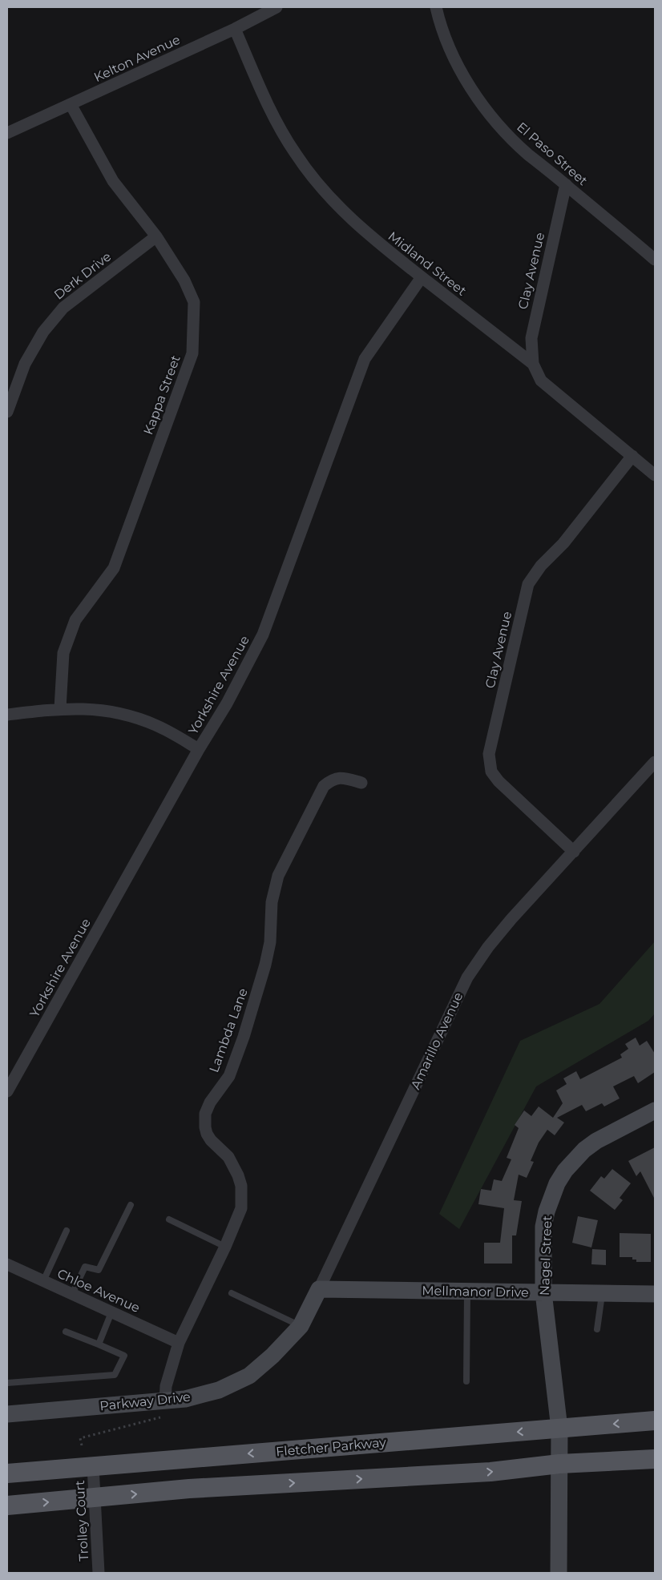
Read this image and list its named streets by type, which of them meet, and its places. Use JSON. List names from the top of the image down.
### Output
{
  "streets": {
    "main road": ["Fletcher Parkway"],
    "street": [
      "Kelton Avenue",
      "El Paso Street",
      "Midland Street",
      "Clay Avenue",
      "Derk Drive",
      "Kappa Street",
      "Yorkshire Avenue",
      "Lambda Lane",
      "Amarillo Avenue",
      "Nagel Street",
      "Chloe Avenue",
      "Mellmanor Drive",
      "Parkway Drive",
      "Trolley Court"
    ]
  },
  "crossings": [
    ["Kelton Avenue", "Midland Street"],
    ["Kelton Avenue", "Kappa Street"],
    ["El Paso Street", "Clay Avenue"],
    ["Midland Street", "Clay Avenue"],
    ["Midland Street", "Yorkshire Avenue"],
    ["Clay Avenue", "Amarillo Avenue"],
    ["Derk Drive", "Kappa Street"],
    ["Lambda Lane", "Chloe Avenue"],
    ["Lambda Lane", "Parkway Drive"],
    ["Amarillo Avenue", "Mellmanor Drive"],
    ["Amarillo Avenue", "Parkway Drive"],
    ["Nagel Street", "Mellmanor Drive"],
    ["Nagel Street", "Fletcher Parkway"],
    ["Fletcher Parkway", "Trolley Court"]
  ]
}
